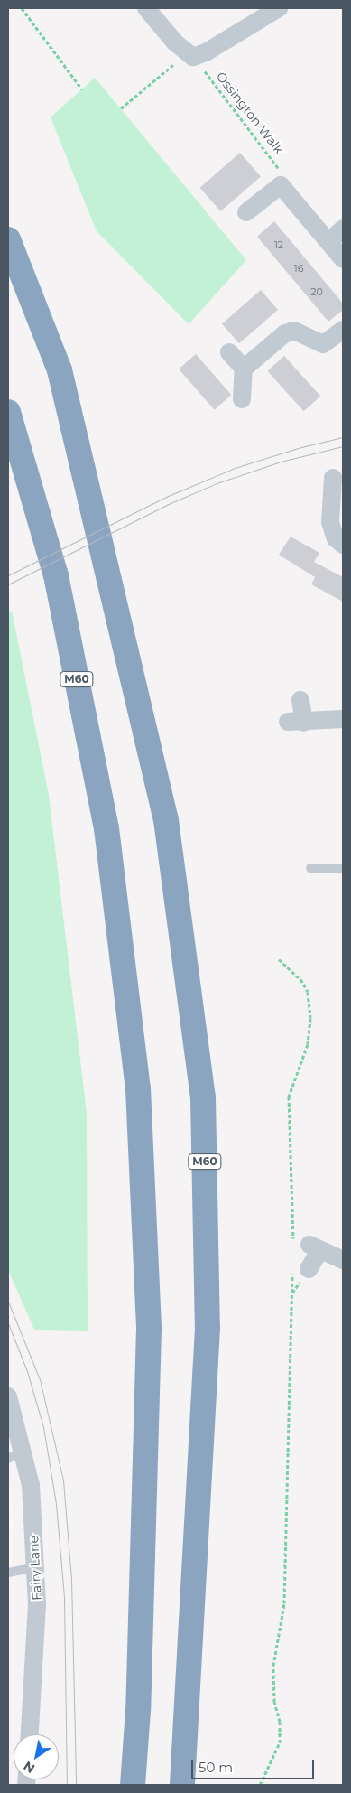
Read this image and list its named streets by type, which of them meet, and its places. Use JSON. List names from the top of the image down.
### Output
{
  "streets": {
    "highway": ["M60"],
    "street": ["Fairy Lane"],
    "path": ["Ossington Walk"]
  },
  "house_numbers": ["12", "16", "20"],
  "scale_bar": "50 m",
  "north": "bottom left"
}
